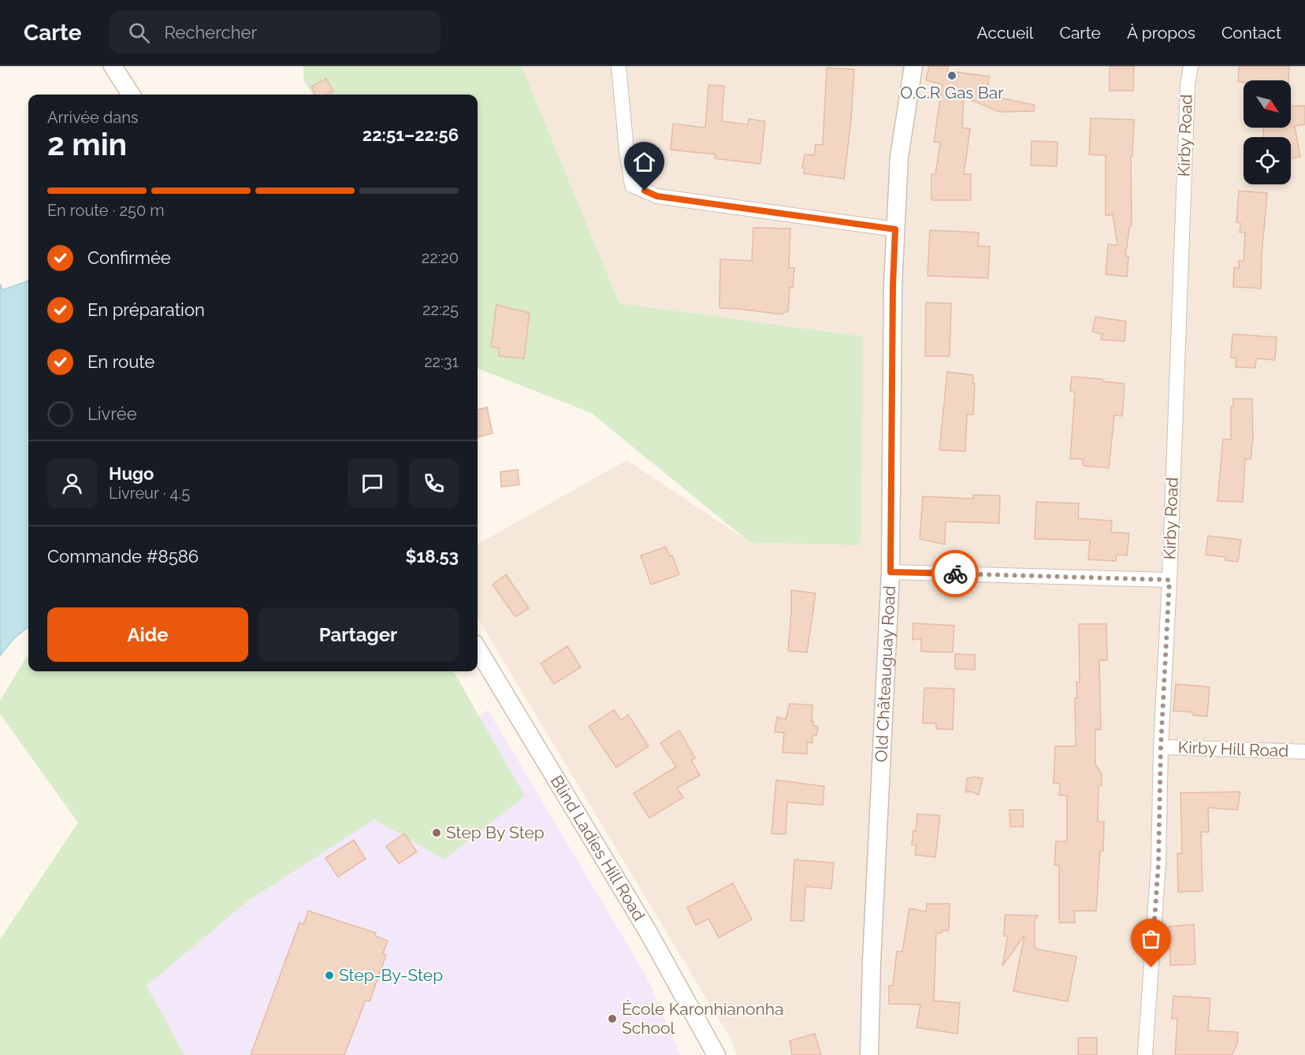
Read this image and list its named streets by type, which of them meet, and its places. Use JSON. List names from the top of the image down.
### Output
{
  "streets": {
    "street": [
      "Kirby Road",
      "Old Châteauguay Road",
      "Kirby Hill Road",
      "Blind Ladies Hill Road"
    ]
  },
  "crossings": [
    ["Kirby Road", "Kirby Hill Road"]
  ],
  "places": [
    "O.C.R Gas Bar",
    "Step By Step",
    "Step-By-Step",
    "École Karonhianonha School"
  ],
  "north": "bottom right",
  "page": {
    "header": "Carte",
    "search": "Rechercher",
    "nav": [
      "Accueil",
      "Carte",
      "À propos",
      "Contact"
    ],
    "heading": ["2 min", "Arrivée dans", "22:51–22:56"],
    "panel": [
      "Hugo",
      "Livreur · 4.5",
      "Commande #8586",
      "$18.53"
    ],
    "bar": "En route · 250 m",
    "list": [
      ["Confirmée", "22:20"],
      ["En préparation", "22:25"],
      ["En route", "22:31"],
      "Livrée"
    ],
    "buttons": ["Aide", "Partager"]
  }
}
